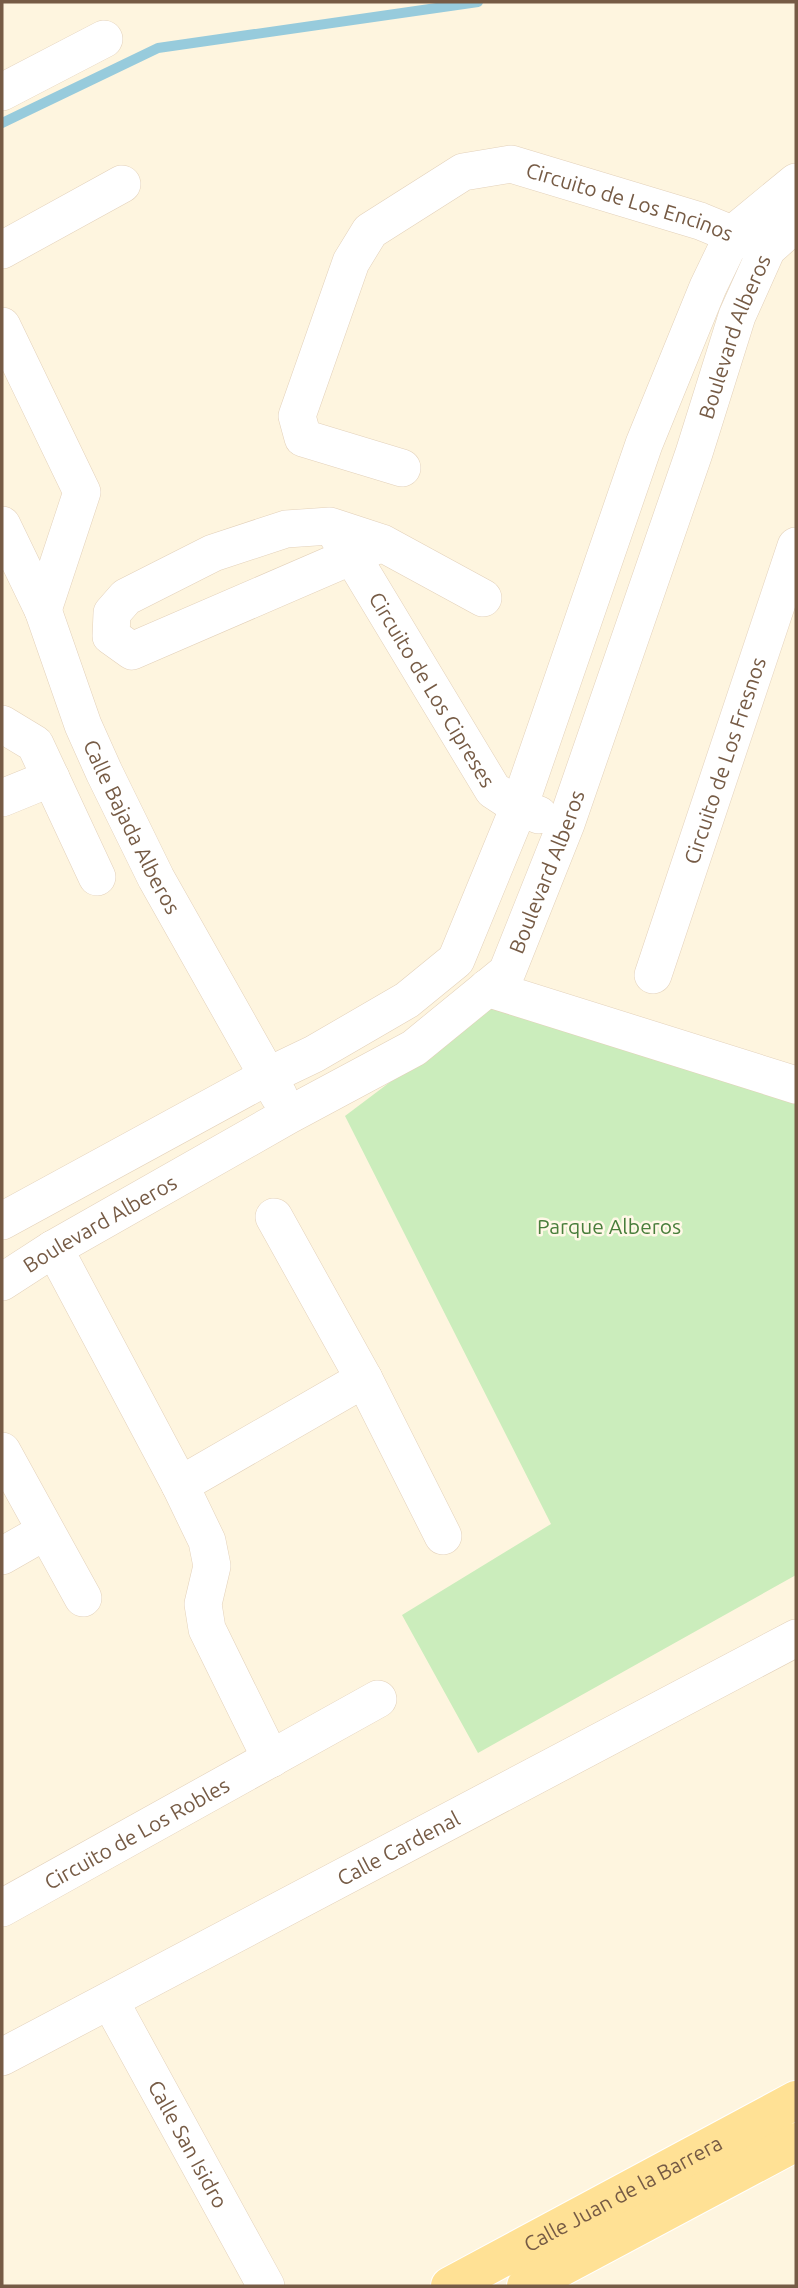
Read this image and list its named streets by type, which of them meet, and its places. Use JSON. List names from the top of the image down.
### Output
{
  "streets": {
    "main road": ["Calle Juan de la Barrera"],
    "street": [
      "Circuito de Los Encinos",
      "Boulevard Alberos",
      "Circuito de Los Cipreses",
      "Circuito de Los Fresnos",
      "Calle Bajada Alberos",
      "Circuito de Los Robles",
      "Calle Cardenal",
      "Calle San Isidro"
    ]
  },
  "crossings": [
    ["Circuito de Los Encinos", "Boulevard Alberos"],
    ["Boulevard Alberos", "Circuito de Los Cipreses"],
    ["Boulevard Alberos", "Calle Bajada Alberos"],
    ["Calle Cardenal", "Calle San Isidro"]
  ],
  "parks": ["Parque Alberos"]
}
